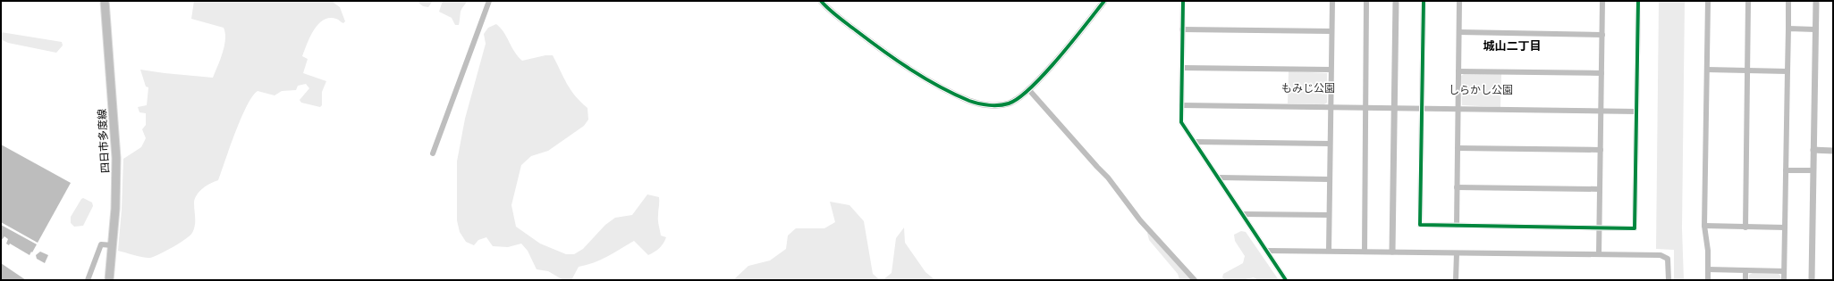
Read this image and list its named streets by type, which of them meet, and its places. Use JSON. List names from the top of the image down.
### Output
{
  "streets": {
    "main road": ["四日市多度線"]
  },
  "districts": ["城山二丁目"],
  "parks": ["もみじ公園", "しらかし公園"]
}
